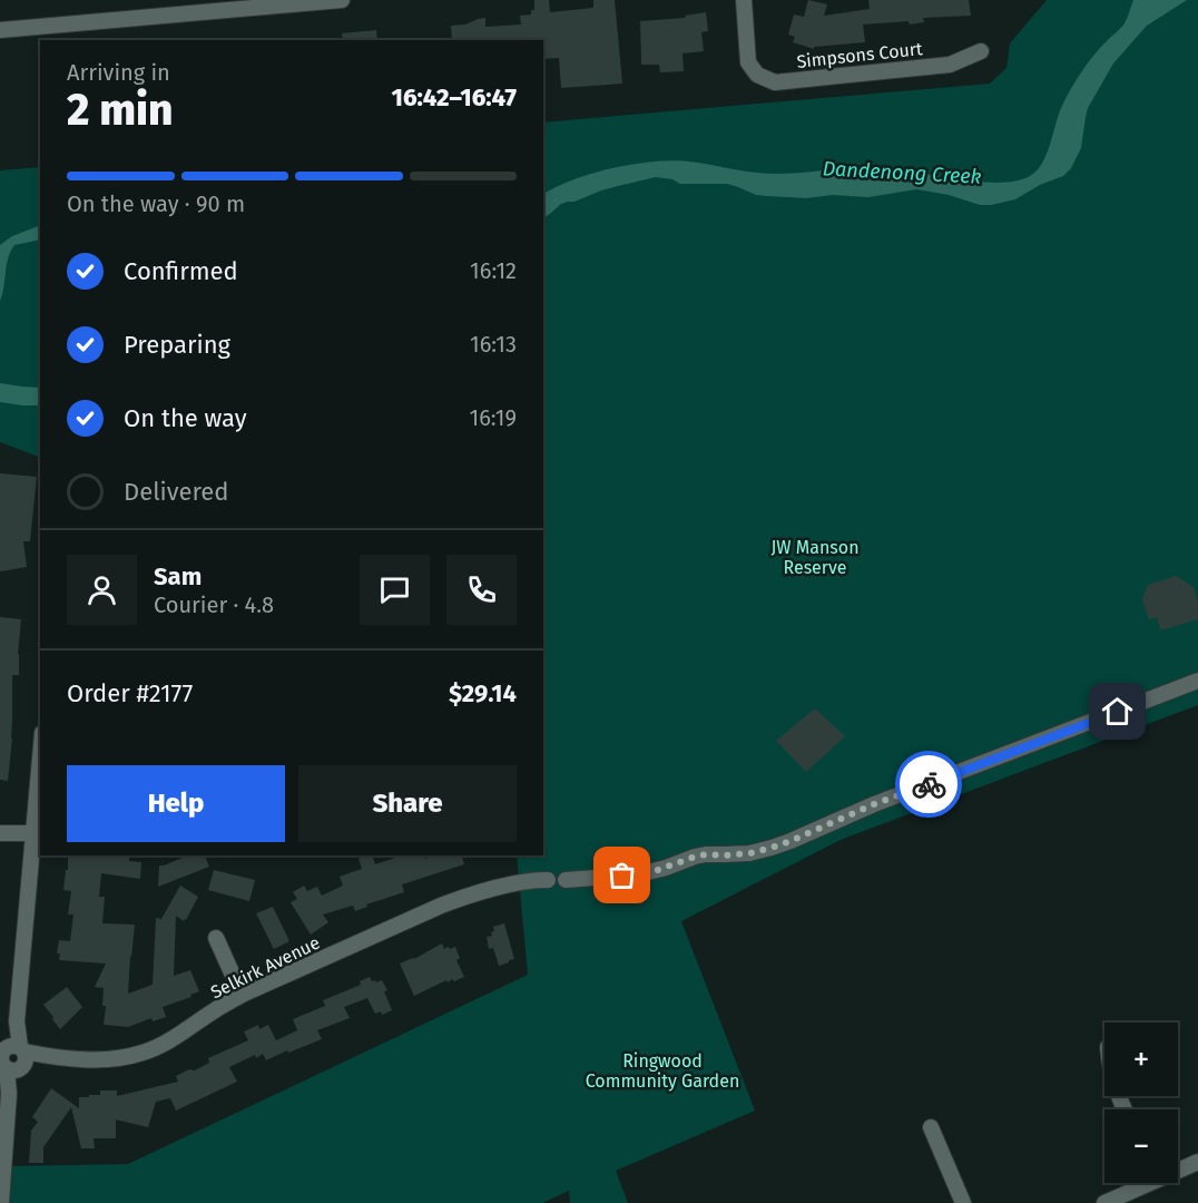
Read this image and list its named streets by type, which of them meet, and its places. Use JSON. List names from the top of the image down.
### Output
{
  "streets": {
    "street": ["Simpsons Court", "Selkirk Avenue"]
  },
  "water": ["Dandenong Creek"],
  "parks": ["JW Manson Reserve", "Ringwood Community Garden"],
  "page": {
    "heading": ["2 min", "Arriving in", "16:42–16:47"],
    "panel": [
      "Sam",
      "Courier · 4.8",
      "Order #2177",
      "$29.14"
    ],
    "bar": "On the way · 90 m",
    "list": [
      ["Confirmed", "16:12"],
      ["Preparing", "16:13"],
      ["On the way", "16:19"],
      "Delivered"
    ],
    "buttons": ["Help", "Share"],
    "map_buttons": ["+", "−"]
  }
}
